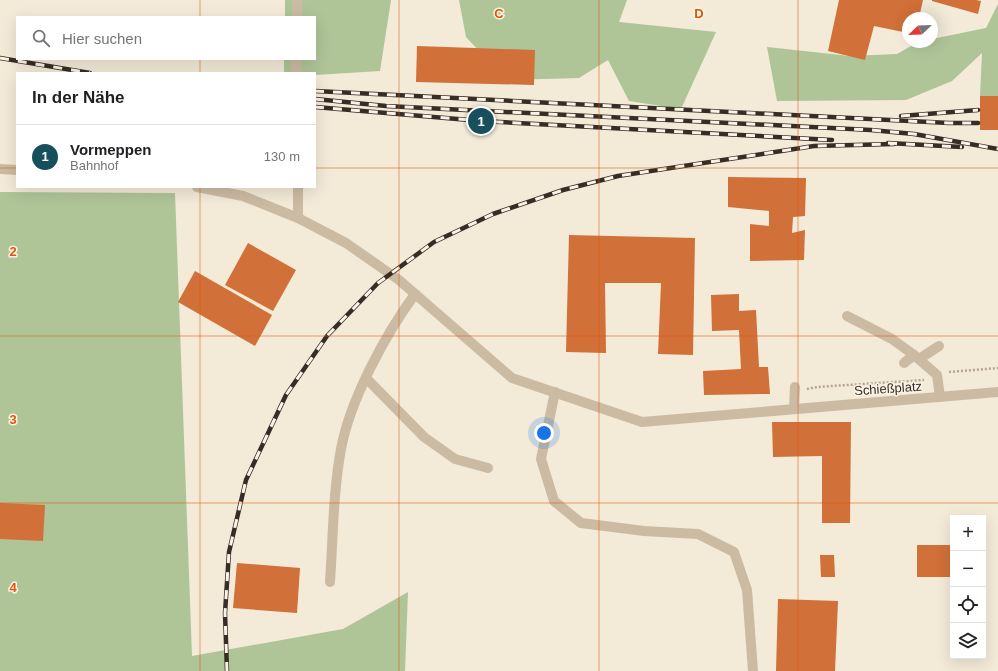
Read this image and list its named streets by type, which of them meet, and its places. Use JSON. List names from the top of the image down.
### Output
{
  "streets": {
    "street": ["Schießplatz"]
  },
  "north": "bottom left",
  "page": {
    "search": "Hier suchen",
    "heading": "In der Nähe",
    "pins": "1",
    "list": [
      {
        "mark": "1",
        "name": "Vormeppen",
        "note": "Bahnhof",
        "value": "130 m"
      }
    ],
    "map_buttons": ["+", "−"]
  },
  "grid": {
    "columns": ["C", "D"],
    "rows": ["2", "3", "4"]
  }
}
